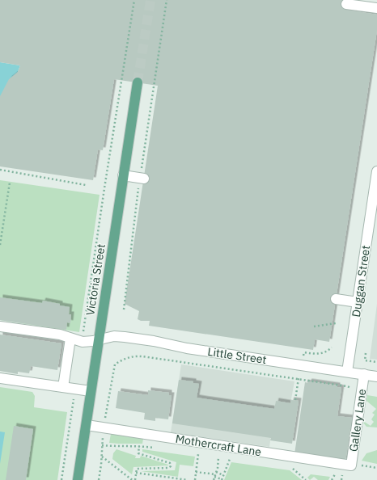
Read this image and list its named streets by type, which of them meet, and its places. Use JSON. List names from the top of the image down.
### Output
{
  "streets": {
    "main road": ["Victoria Street"],
    "street": [
      "Duggan Street",
      "Little Street",
      "Gallery Lane",
      "Mothercraft Lane"
    ]
  },
  "crossings": [
    ["Victoria Street", "Little Street"],
    ["Victoria Street", "Mothercraft Lane"],
    ["Duggan Street", "Little Street"],
    ["Little Street", "Gallery Lane"],
    ["Gallery Lane", "Mothercraft Lane"]
  ]
}
